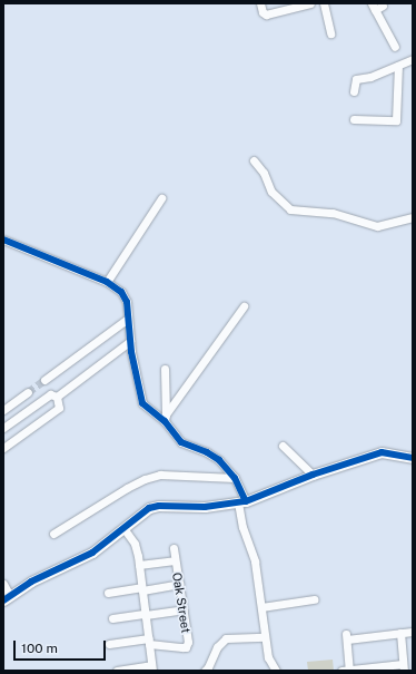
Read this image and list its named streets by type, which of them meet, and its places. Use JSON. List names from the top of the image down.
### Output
{
  "streets": {
    "street": ["Oak Street"]
  },
  "scale_bar": "100 m"
}
